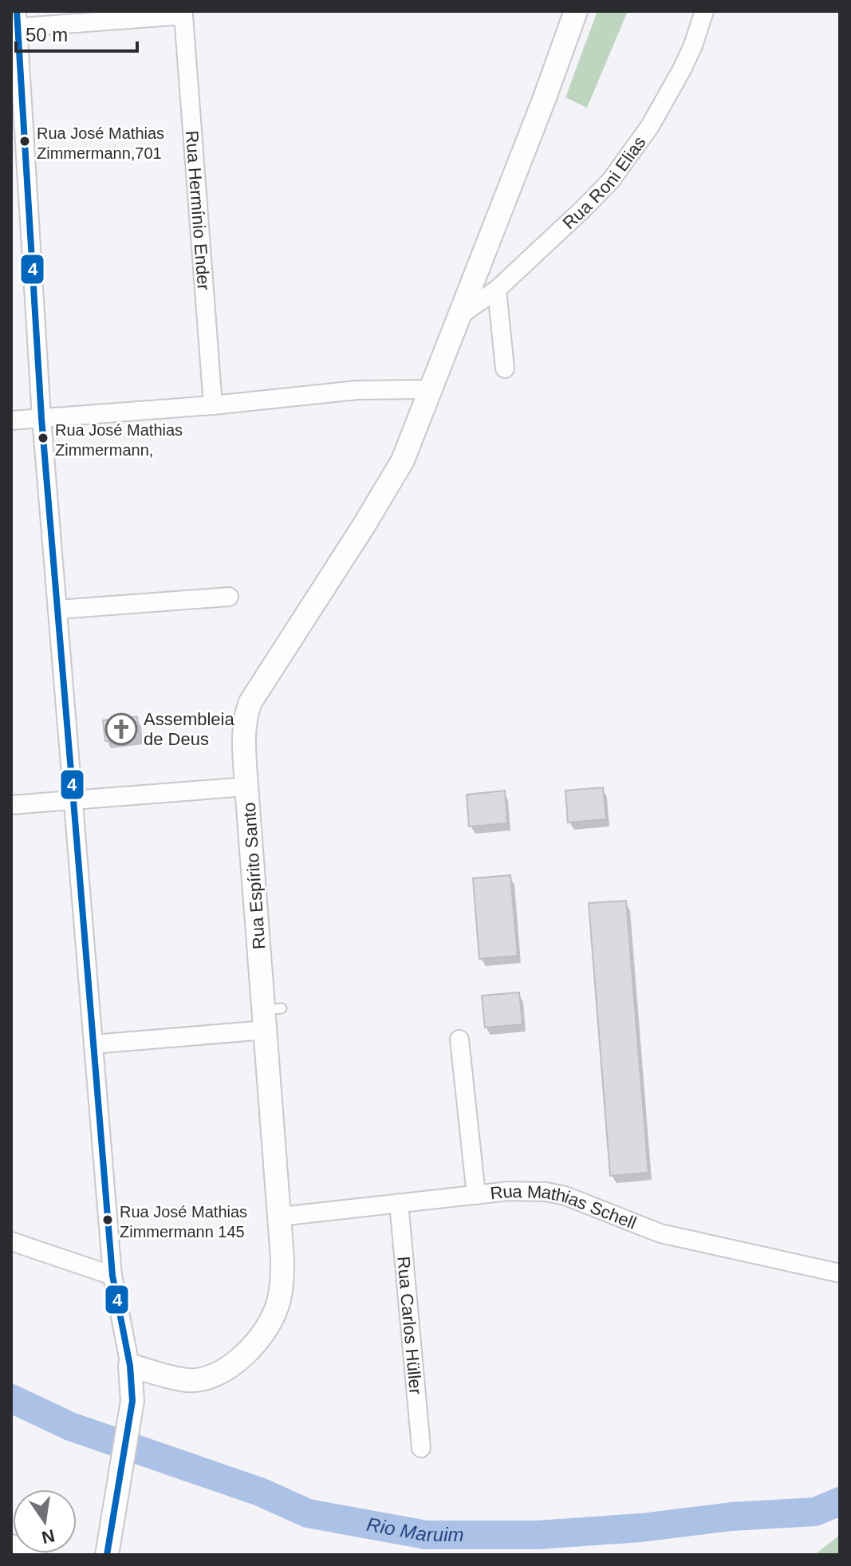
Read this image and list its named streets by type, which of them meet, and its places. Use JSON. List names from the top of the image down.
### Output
{
  "streets": {
    "street": [
      "Rua Roni Elias",
      "Rua Hermínio Ender",
      "Rua Espírito Santo",
      "Rua Mathias Schell",
      "Rua Carlos Hüller"
    ]
  },
  "crossings": [
    ["Rua Roni Elias", "Rua Espírito Santo"],
    ["Rua Espírito Santo", "Rua Mathias Schell"],
    ["Rua Mathias Schell", "Rua Carlos Hüller"]
  ],
  "water": ["Rio Maruim"],
  "places": {
    "other": ["Rua José Mathias Zimmermann,701", "Rua José Mathias Zimmermann,", "Rua José Mathias Zimmermann 145"],
    "church": ["Assembleia de Deus"]
  },
  "lines": ["transit line 4"],
  "scale_bar": "50 m",
  "north": "bottom"
}
